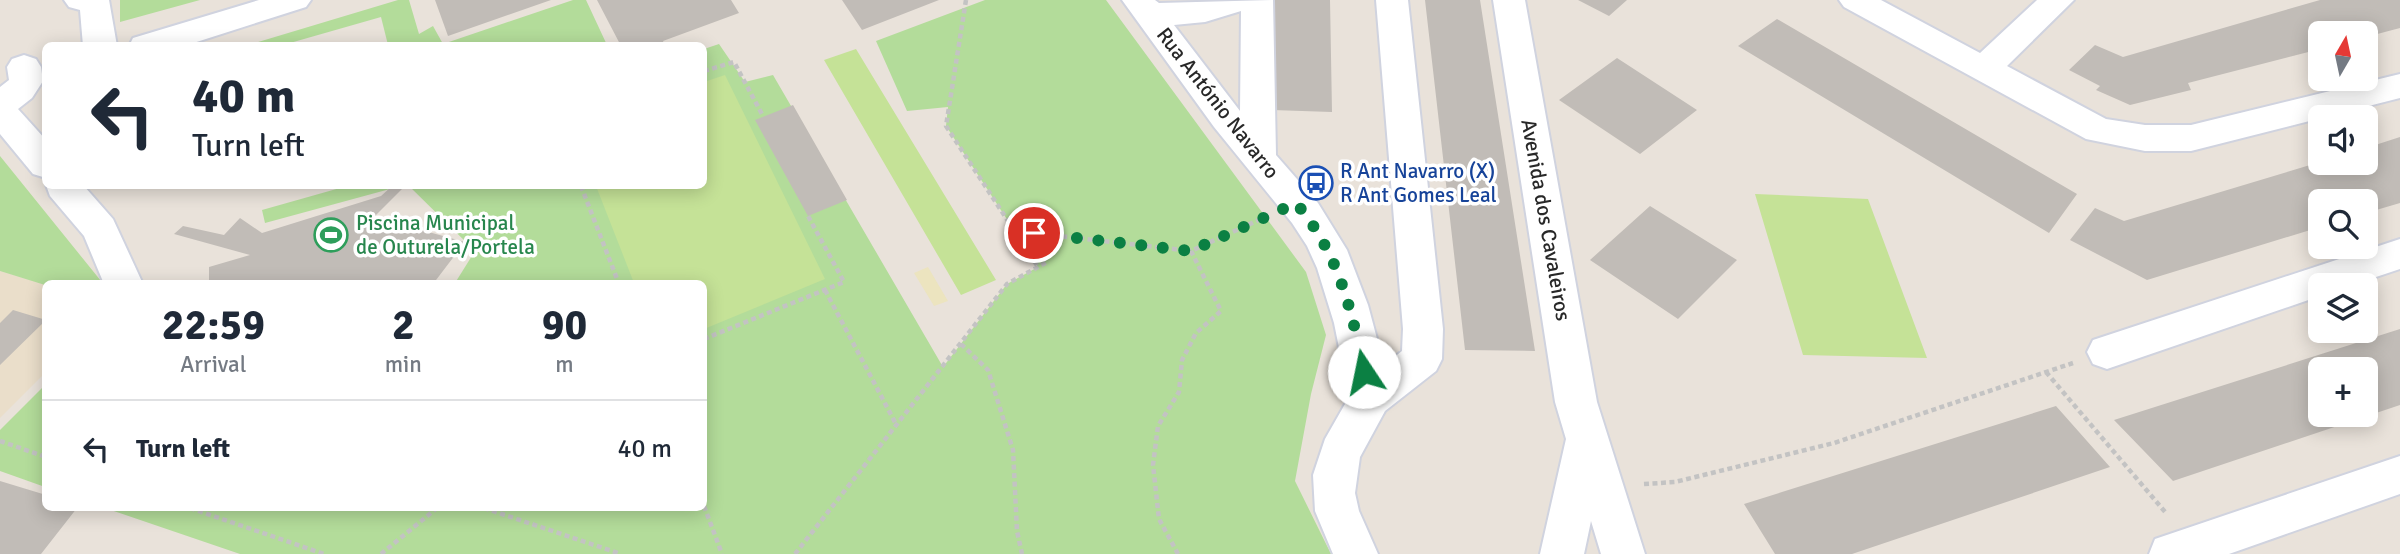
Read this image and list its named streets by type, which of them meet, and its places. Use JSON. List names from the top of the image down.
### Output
{
  "streets": {
    "street": ["Rua António Navarro", "Avenida dos Cavaleiros"]
  },
  "places": {
    "bus stop": ["R Ant Navarro (X) R Ant Gomes Leal"],
    "sports": ["Piscina Municipal de Outurela/Portela"]
  },
  "north": "top",
  "page": {
    "map_buttons": "+",
    "turn": ["40 m", "Turn left"],
    "eta": [
      "22:59",
      "Arrival",
      "2",
      "min",
      "90",
      "m"
    ],
    "list": [
      {
        "name": "Turn left",
        "value": "40 m"
      }
    ]
  }
}
